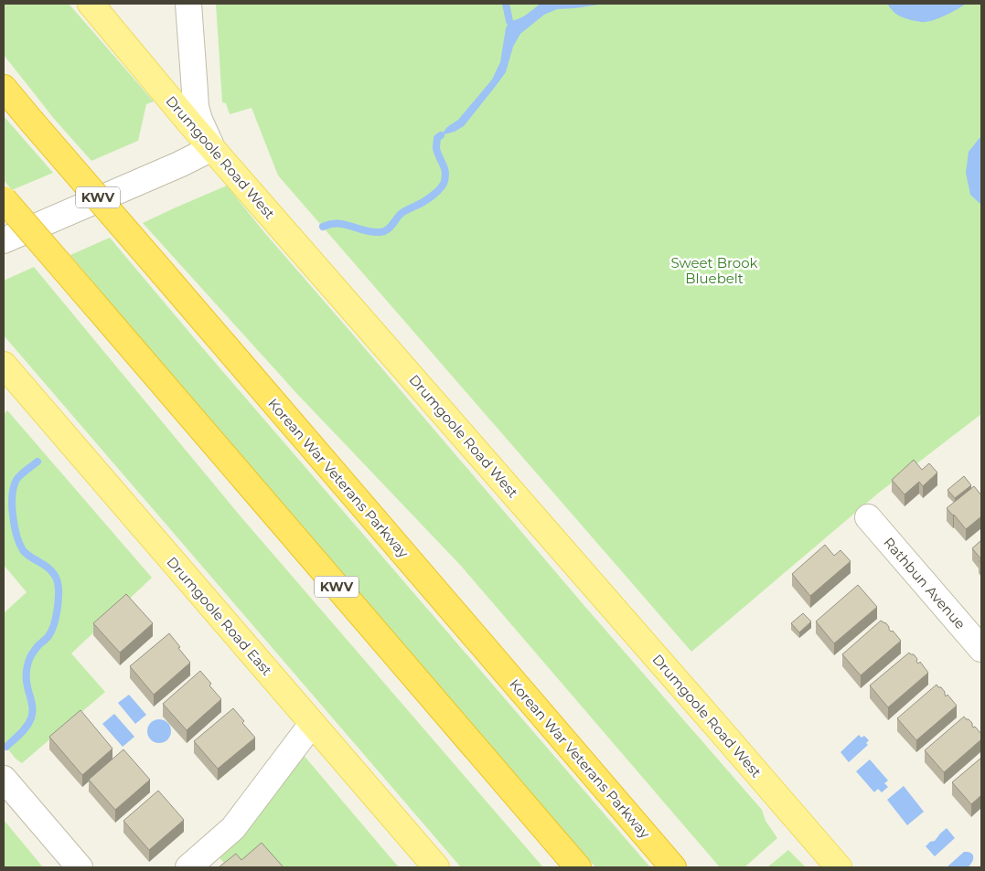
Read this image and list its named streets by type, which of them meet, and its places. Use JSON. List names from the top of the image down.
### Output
{
  "streets": {
    "highway": ["KWV", "Korean War Veterans Parkway"],
    "main road": ["Drumgoole Road West", "Drumgoole Road East"],
    "street": ["Rathbun Avenue"]
  },
  "parks": ["Sweet Brook Bluebelt"]
}
